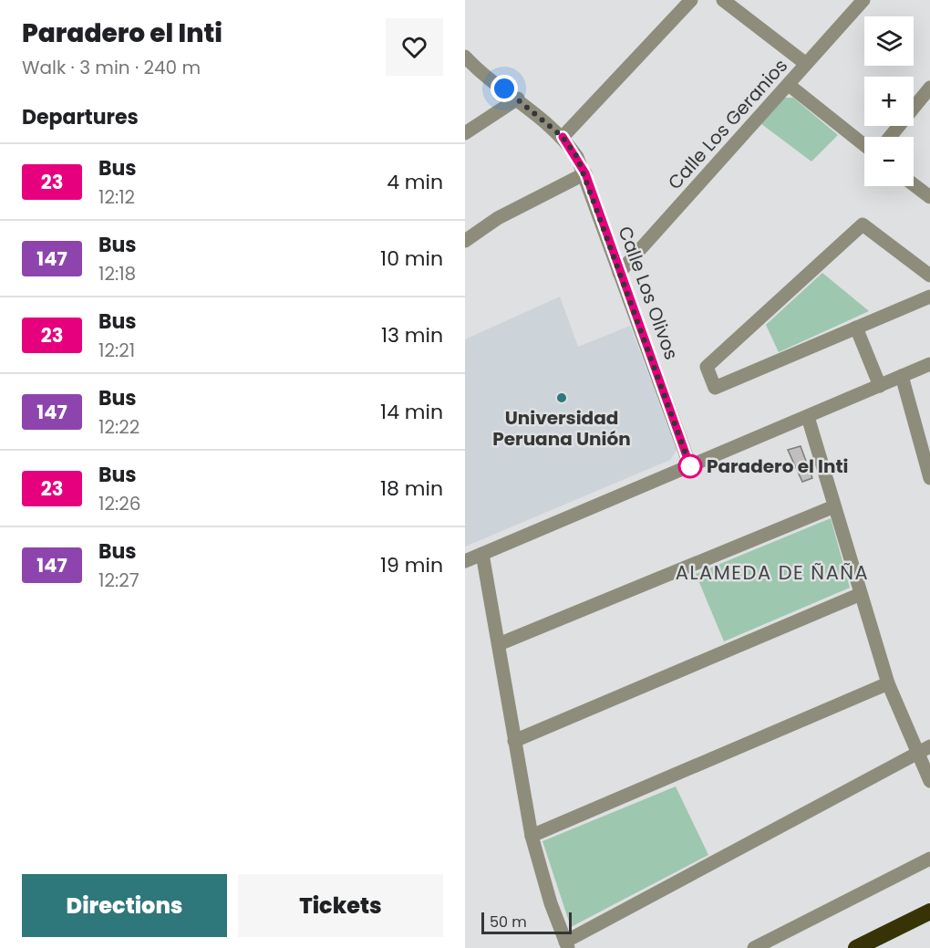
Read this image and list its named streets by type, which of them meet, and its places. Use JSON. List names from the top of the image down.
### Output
{
  "streets": {
    "street": ["Calle Los Geranios", "Calle Los Olivos"]
  },
  "crossings": [
    ["Calle Los Geranios", "Calle Los Olivos"]
  ],
  "districts": ["ALAMEDA DE ÑAÑA"],
  "places": ["Universidad Peruana Unión", "Paradero el Inti"],
  "lines": ["bus line 23"],
  "scale_bar": "50 m",
  "page": {
    "heading": [
      ["Paradero el Inti", "Walk · 3 min · 240 m"],
      "Departures"
    ],
    "map_buttons": ["+", "−"],
    "list": [
      {
        "mark": "23",
        "name": "Bus",
        "note": "12:12",
        "value": "4 min"
      },
      {
        "mark": "147",
        "name": "Bus",
        "note": "12:18",
        "value": "10 min"
      },
      {
        "mark": "23",
        "name": "Bus",
        "note": "12:21",
        "value": "13 min"
      },
      {
        "mark": "147",
        "name": "Bus",
        "note": "12:22",
        "value": "14 min"
      },
      {
        "mark": "23",
        "name": "Bus",
        "note": "12:26",
        "value": "18 min"
      },
      {
        "mark": "147",
        "name": "Bus",
        "note": "12:27",
        "value": "19 min"
      }
    ],
    "buttons": ["Directions", "Tickets"],
    "scale": "50 m"
  }
}
